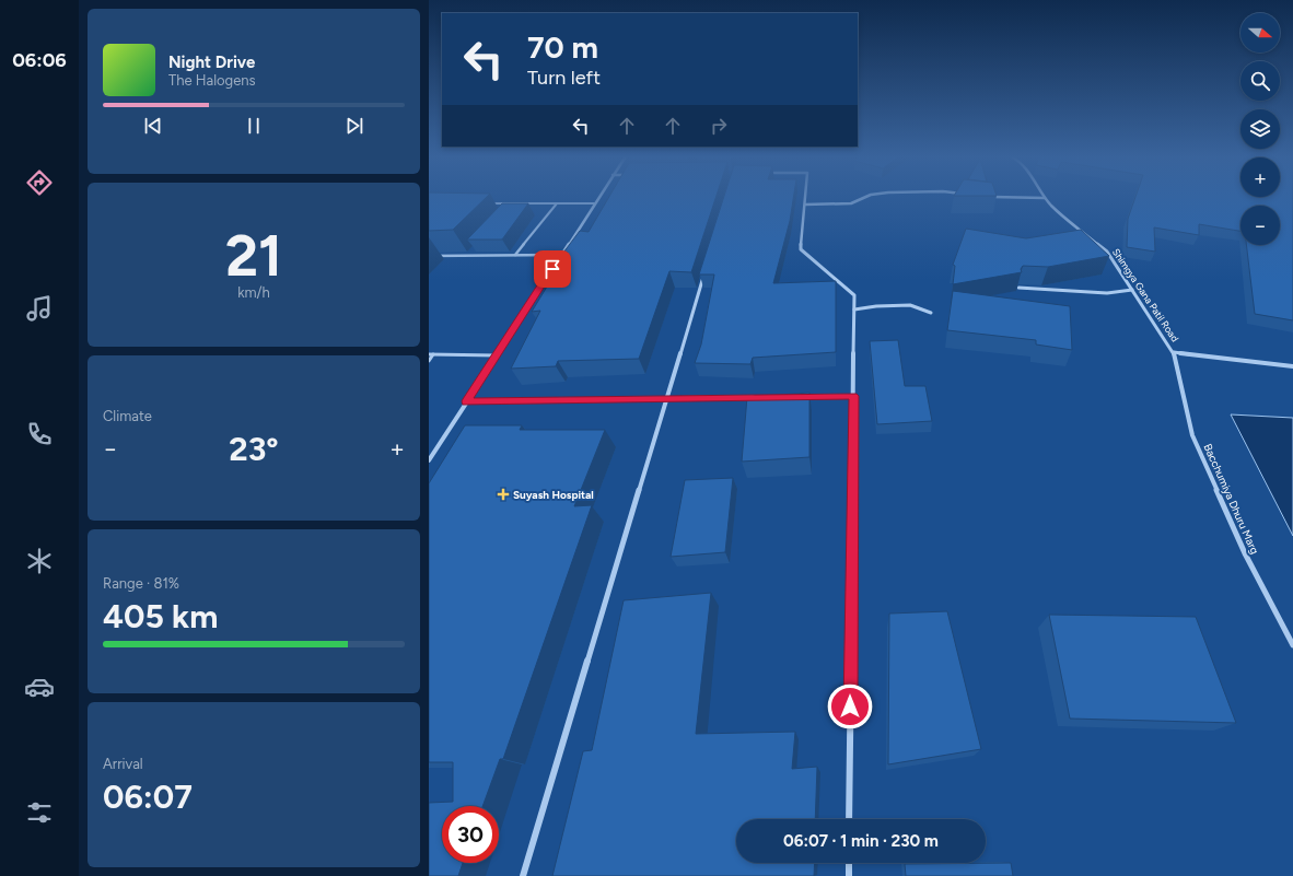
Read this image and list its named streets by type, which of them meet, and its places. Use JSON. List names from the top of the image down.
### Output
{
  "streets": {
    "street": ["Shimgya Gana Patil Road", "Bacchumiya Dhuru Marg"]
  },
  "crossings": [
    ["Shimgya Gana Patil Road", "Bacchumiya Dhuru Marg"]
  ],
  "places": {
    "health": ["Suyash Hospital"]
  },
  "north": "right",
  "page": {
    "tabs": "06:06",
    "map_buttons": ["+", "−"],
    "turn": ["70 m", "Turn left"],
    "song": ["Night Drive", "The Halogens"],
    "tile": [
      ["21", "km/h"],
      "Climate",
      ["Range · 81%", "405 km"],
      ["Arrival", "06:07"]
    ],
    "heat": ["−", "23°", "+"],
    "limit": "30",
    "trip": "06:07 · 1 min · 230 m"
  }
}
